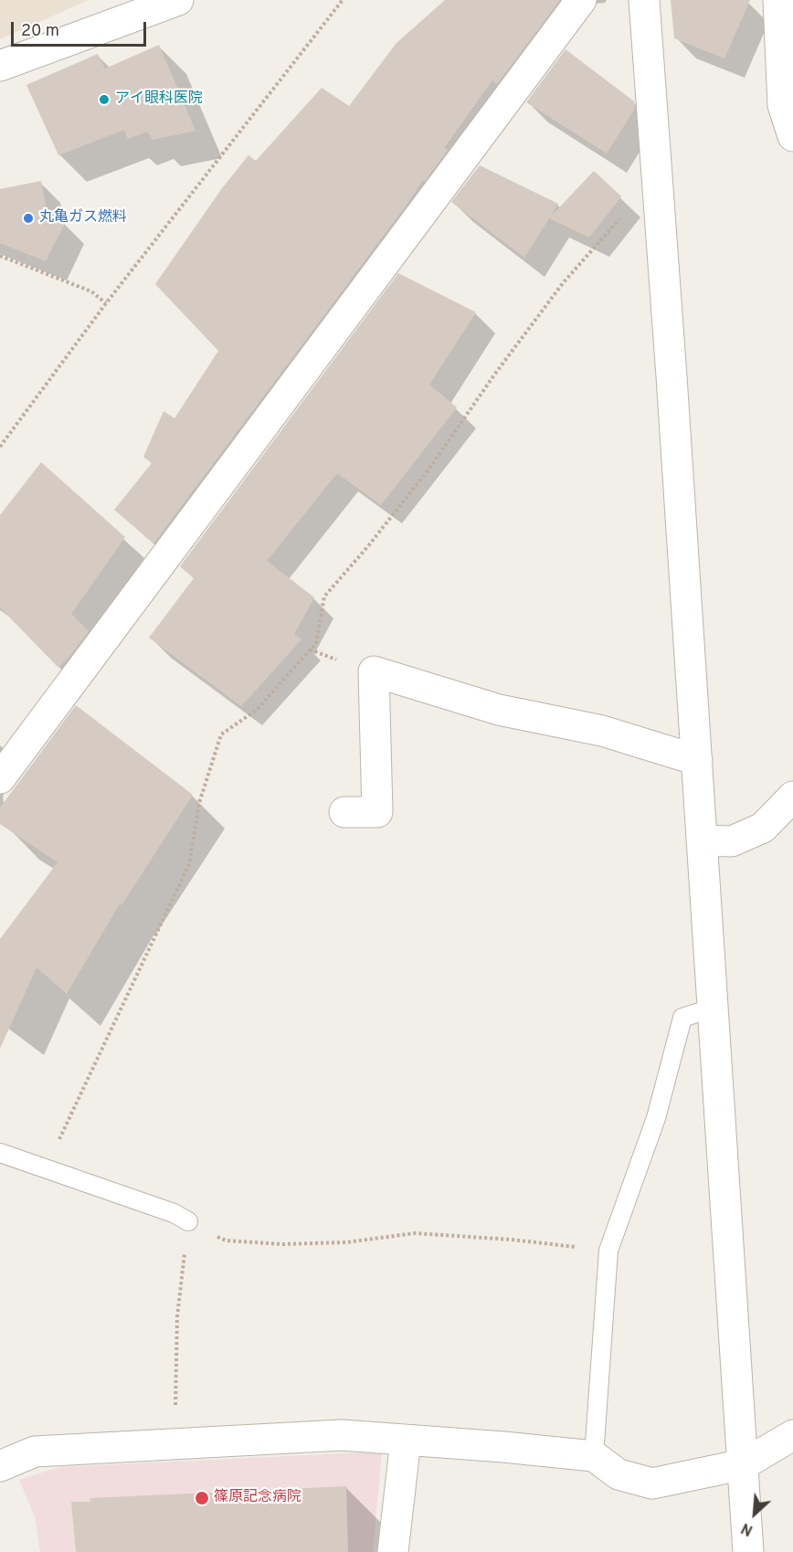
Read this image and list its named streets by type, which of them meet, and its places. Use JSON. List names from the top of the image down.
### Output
{
  "places": ["アイ眼科医院", "丸亀ガス燃料", "篠原記念病院"],
  "scale_bar": "20 m",
  "north": "bottom left"
}
